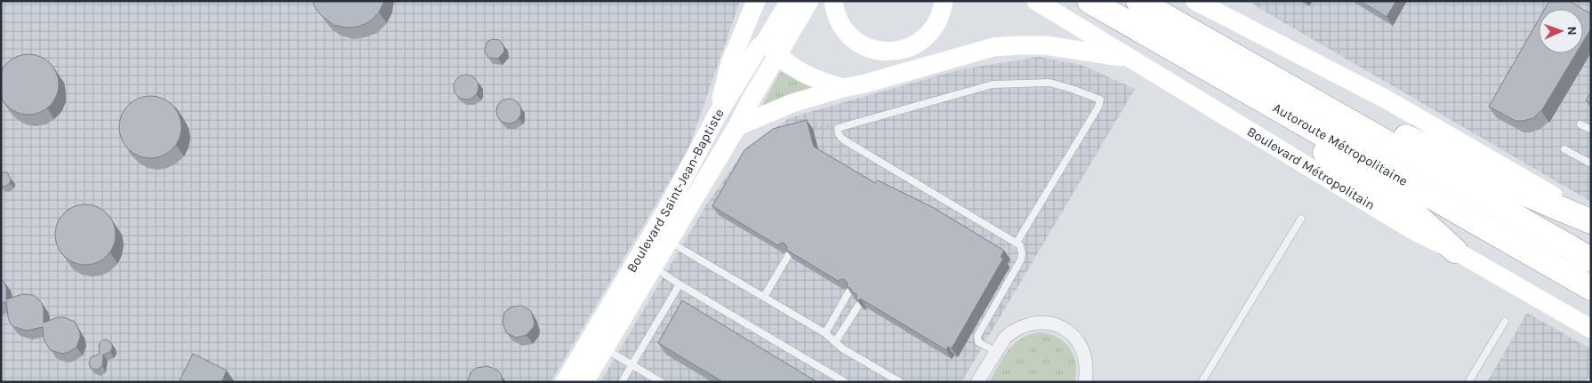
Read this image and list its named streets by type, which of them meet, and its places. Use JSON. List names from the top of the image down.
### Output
{
  "streets": {
    "highway": ["Autoroute Métropolitaine"],
    "main road": ["Boulevard Métropolitain", "Boulevard Saint-Jean-Baptiste"]
  },
  "north": "right"
}
